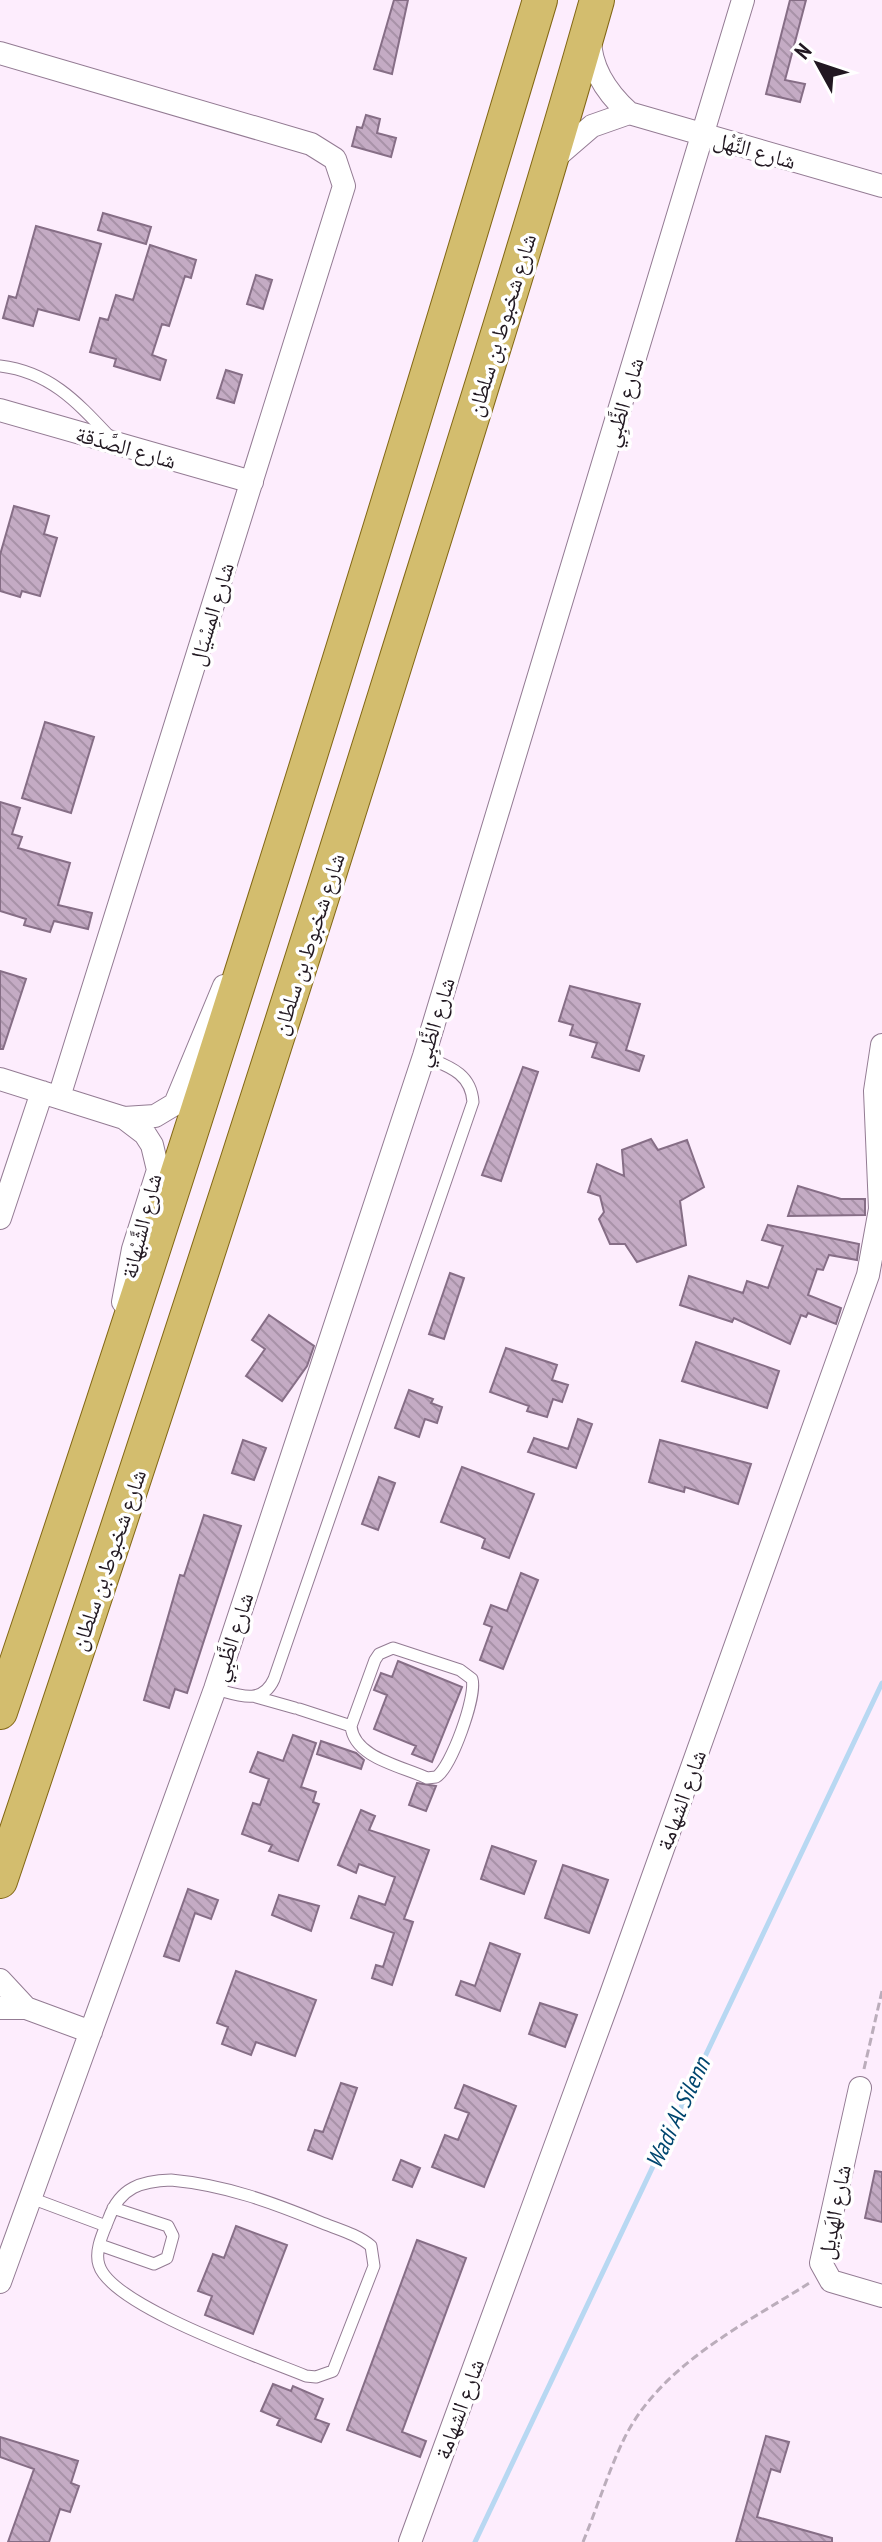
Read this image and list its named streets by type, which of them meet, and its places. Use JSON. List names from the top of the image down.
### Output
{
  "streets": {
    "main road": ["شارع شخبوط بن سلطان"],
    "street": [
      "شارع النَّهْل",
      "شارع الظَّبِي",
      "شارع الصَّدَقة",
      "شارع المِسْيَال",
      "شارع الشَّبْهانة",
      "شارع الشهامة",
      "شارع الهَدِيل"
    ]
  },
  "crossings": [
    ["شارع النَّهْل", "شارع الظَّبِي"],
    ["شارع الصَّدَقة", "شارع المِسْيَال"],
    ["شارع المِسْيَال", "شارع الشَّبْهانة"]
  ],
  "water": ["Wadi Al Silenn"],
  "north": "top left"
}
